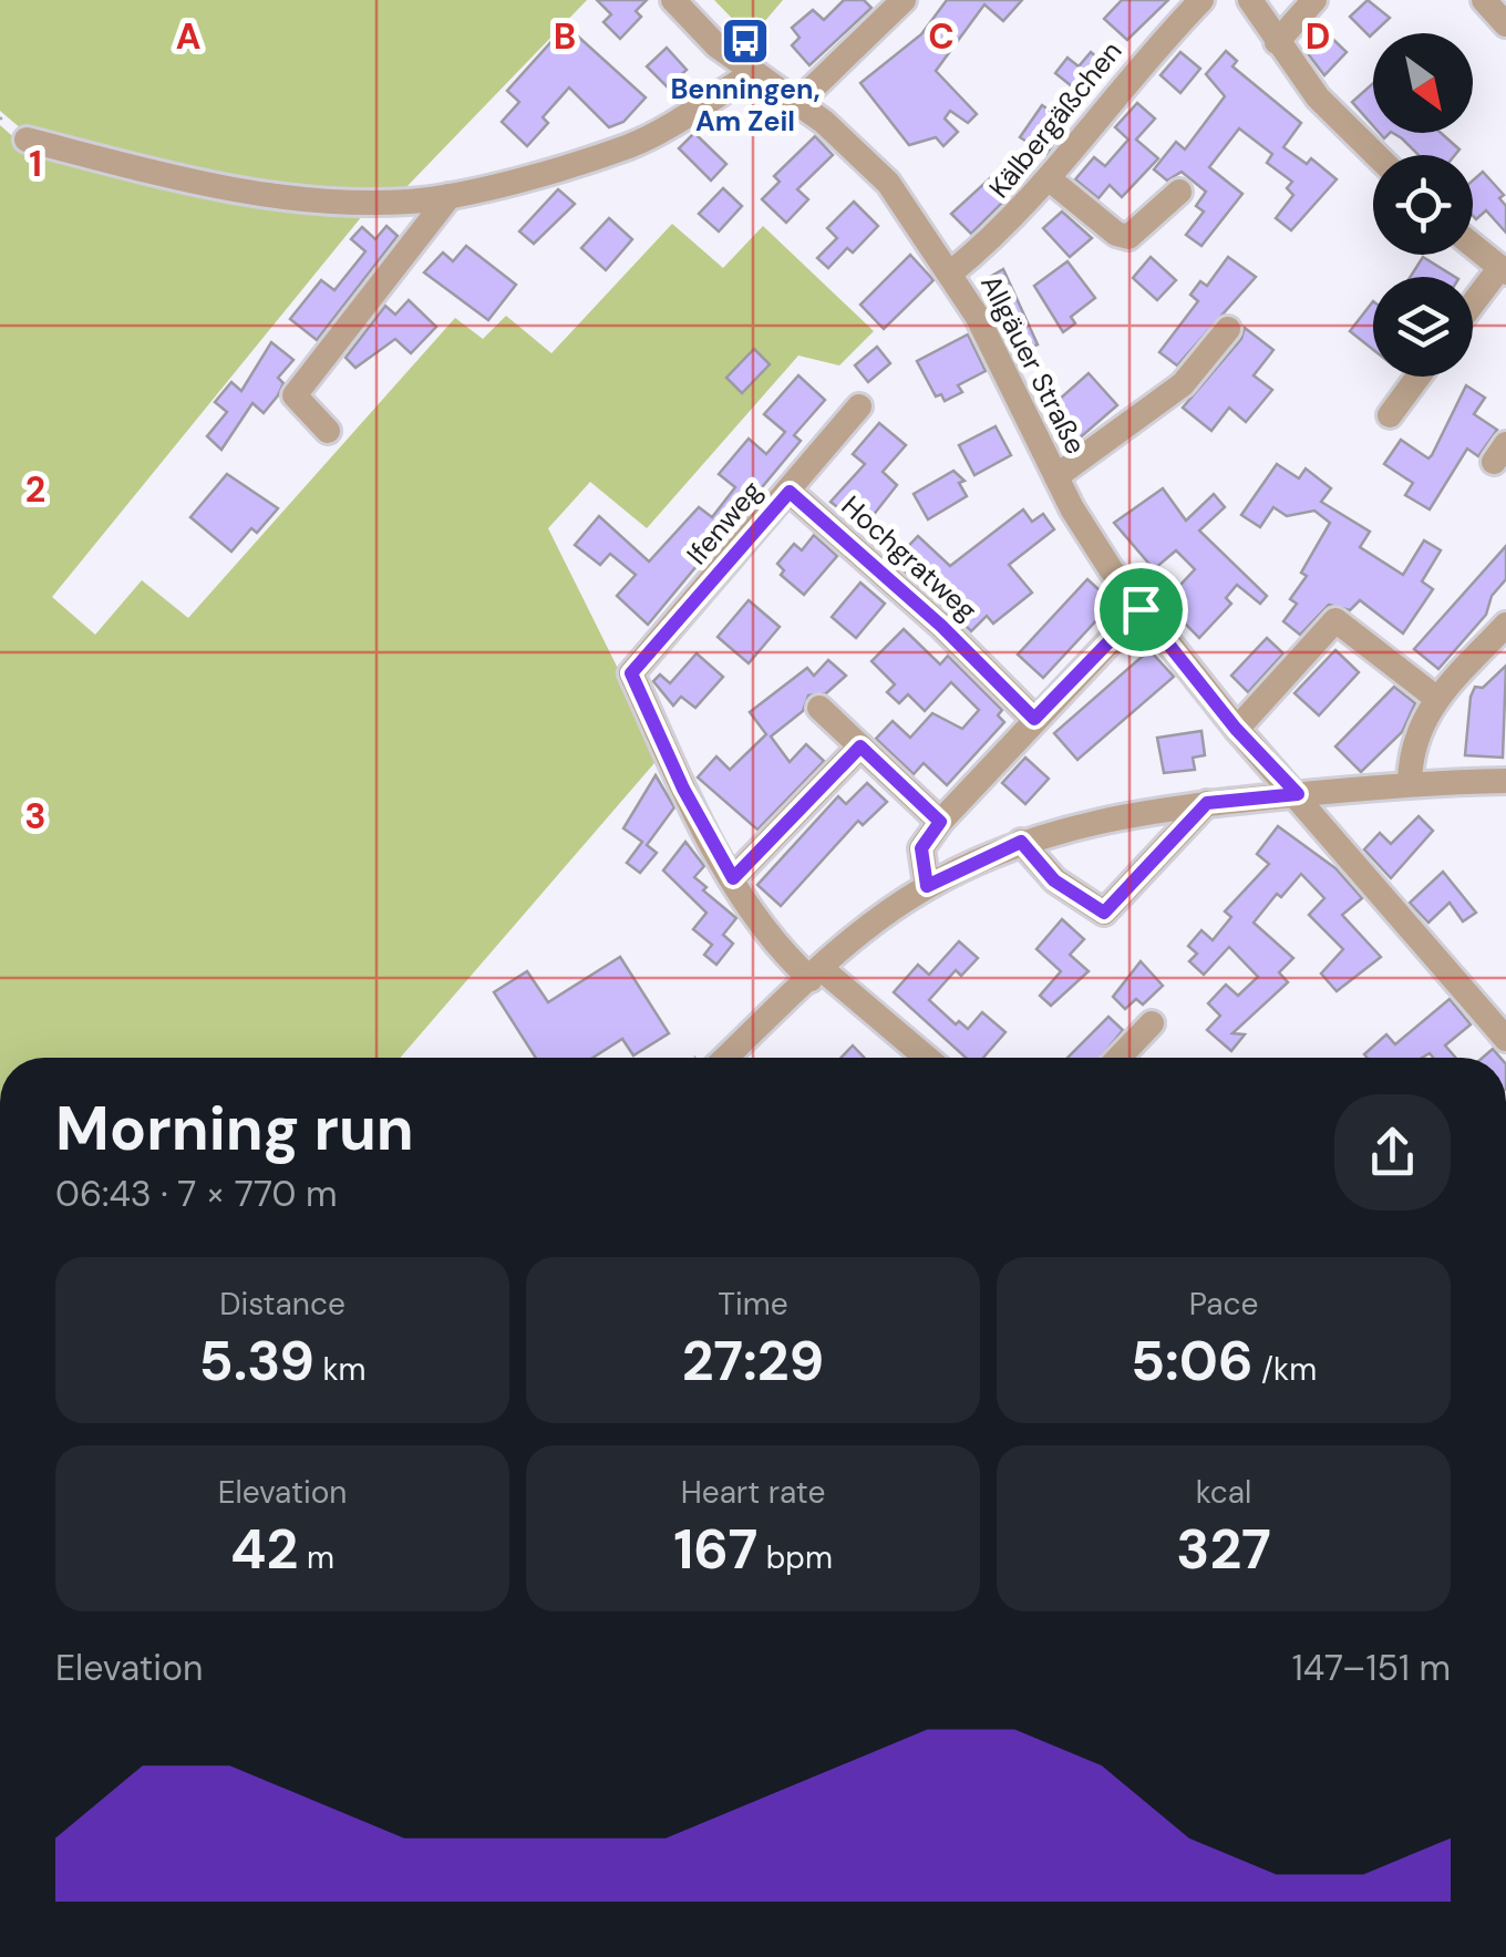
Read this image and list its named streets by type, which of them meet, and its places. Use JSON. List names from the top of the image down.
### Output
{
  "streets": {
    "street": [
      "Kälbergäßchen",
      "Allgäuer Straße",
      "Ifenweg",
      "Hochgratweg"
    ]
  },
  "crossings": [
    ["Kälbergäßchen", "Allgäuer Straße"],
    ["Ifenweg", "Hochgratweg"]
  ],
  "places": {
    "bus stop": ["Benningen, Am Zeil"]
  },
  "north": "bottom right",
  "page": {
    "heading": ["Morning run", "06:43 · 7 × 770 m"],
    "stats": [
      ["Distance", "5.39 km"],
      ["Time", "27:29"],
      ["Pace", "5:06 /km"],
      ["Elevation", "42 m"],
      ["Heart rate", "167 bpm"],
      ["kcal", "327"]
    ],
    "chart": ["Elevation", "147–151 m"]
  },
  "grid": {
    "columns": [
      "A",
      "B",
      "C",
      "D"
    ],
    "rows": ["1", "2", "3"]
  }
}
